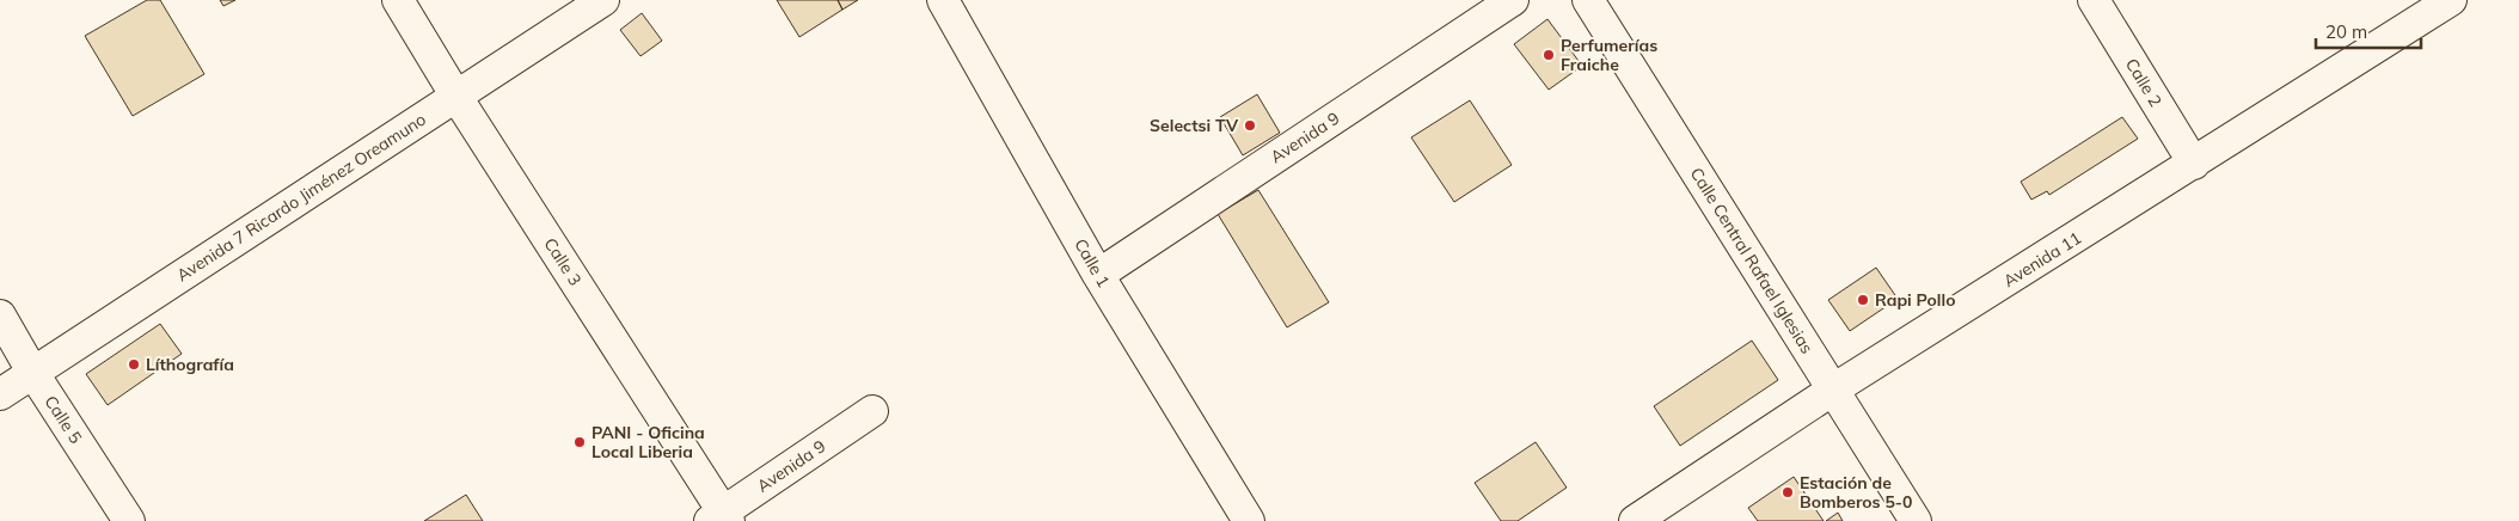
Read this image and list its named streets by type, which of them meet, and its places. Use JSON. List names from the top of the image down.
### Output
{
  "streets": {
    "street": [
      "Calle 2",
      "Avenida 9",
      "Avenida 7 Ricardo Jiménez Oreamuno",
      "Avenida 11",
      "Calle Central Rafael Iglesias",
      "Calle 3",
      "Calle 1",
      "Calle 5"
    ]
  },
  "crossings": [
    ["Calle 2", "Avenida 11"],
    ["Avenida 9", "Calle 3"],
    ["Avenida 9", "Calle 1"],
    ["Avenida 7 Ricardo Jiménez Oreamuno", "Calle 3"],
    ["Avenida 7 Ricardo Jiménez Oreamuno", "Calle 5"],
    ["Avenida 11", "Calle Central Rafael Iglesias"]
  ],
  "places": [
    "Perfumerías Fraiche",
    "Selectsi TV",
    "Rapi Pollo",
    "Líthografía",
    "PANI - Oficina Local Liberia",
    "Estación de Bomberos 5-0"
  ],
  "scale_bar": "20 m"
}
